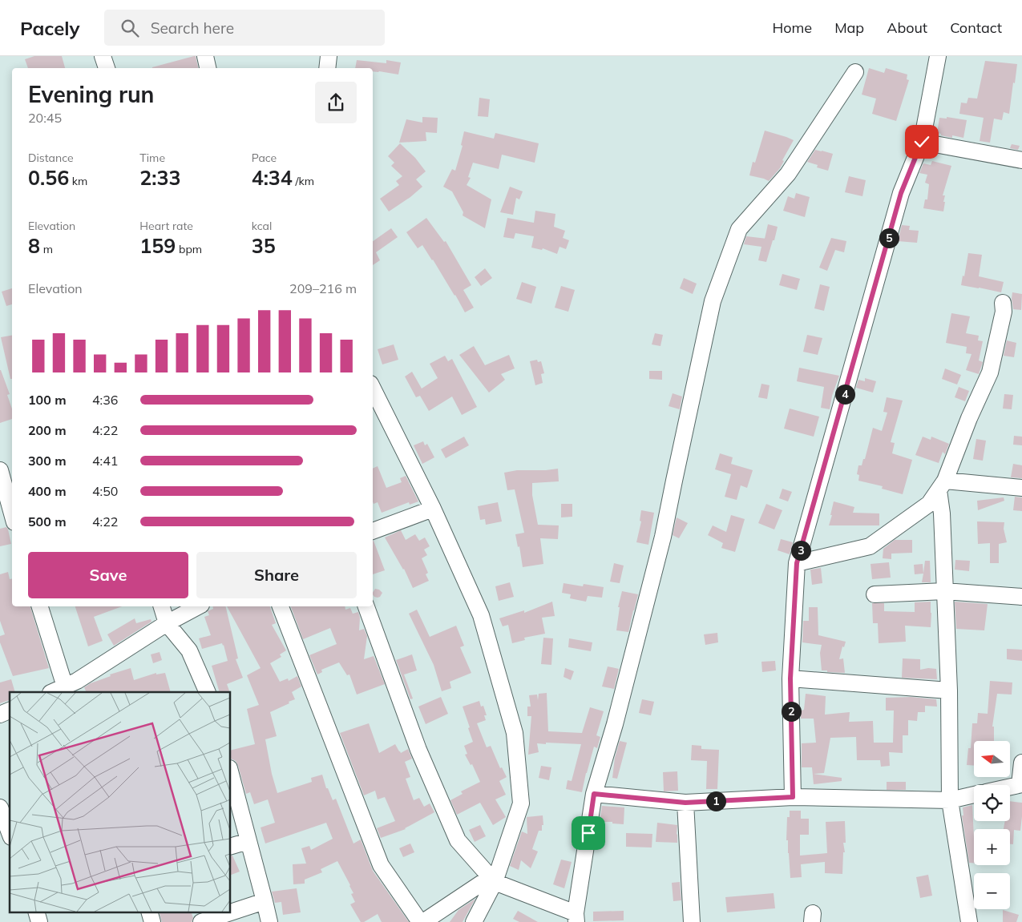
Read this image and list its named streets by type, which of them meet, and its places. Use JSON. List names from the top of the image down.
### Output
{
  "north": "left",
  "page": {
    "header": "Pacely",
    "search": "Search here",
    "nav": [
      "Home",
      "Map",
      "About",
      "Contact"
    ],
    "heading": ["Evening run", "20:45"],
    "stats": [
      ["Distance", "0.56 km"],
      ["Time", "2:33"],
      ["Pace", "4:34 /km"],
      ["Elevation", "8 m"],
      ["Heart rate", "159 bpm"],
      ["kcal", "35"]
    ],
    "pins": [
      "5",
      "4",
      "3",
      "2",
      "1"
    ],
    "chart": ["Elevation", "209–216 m"],
    "list": [
      {
        "name": "100 m",
        "note": "4:36"
      },
      {
        "name": "200 m",
        "note": "4:22"
      },
      {
        "name": "300 m",
        "note": "4:41"
      },
      {
        "name": "400 m",
        "note": "4:50"
      },
      {
        "name": "500 m",
        "note": "4:22"
      }
    ],
    "buttons": ["Save", "Share"],
    "map_buttons": ["+", "−"]
  }
}
